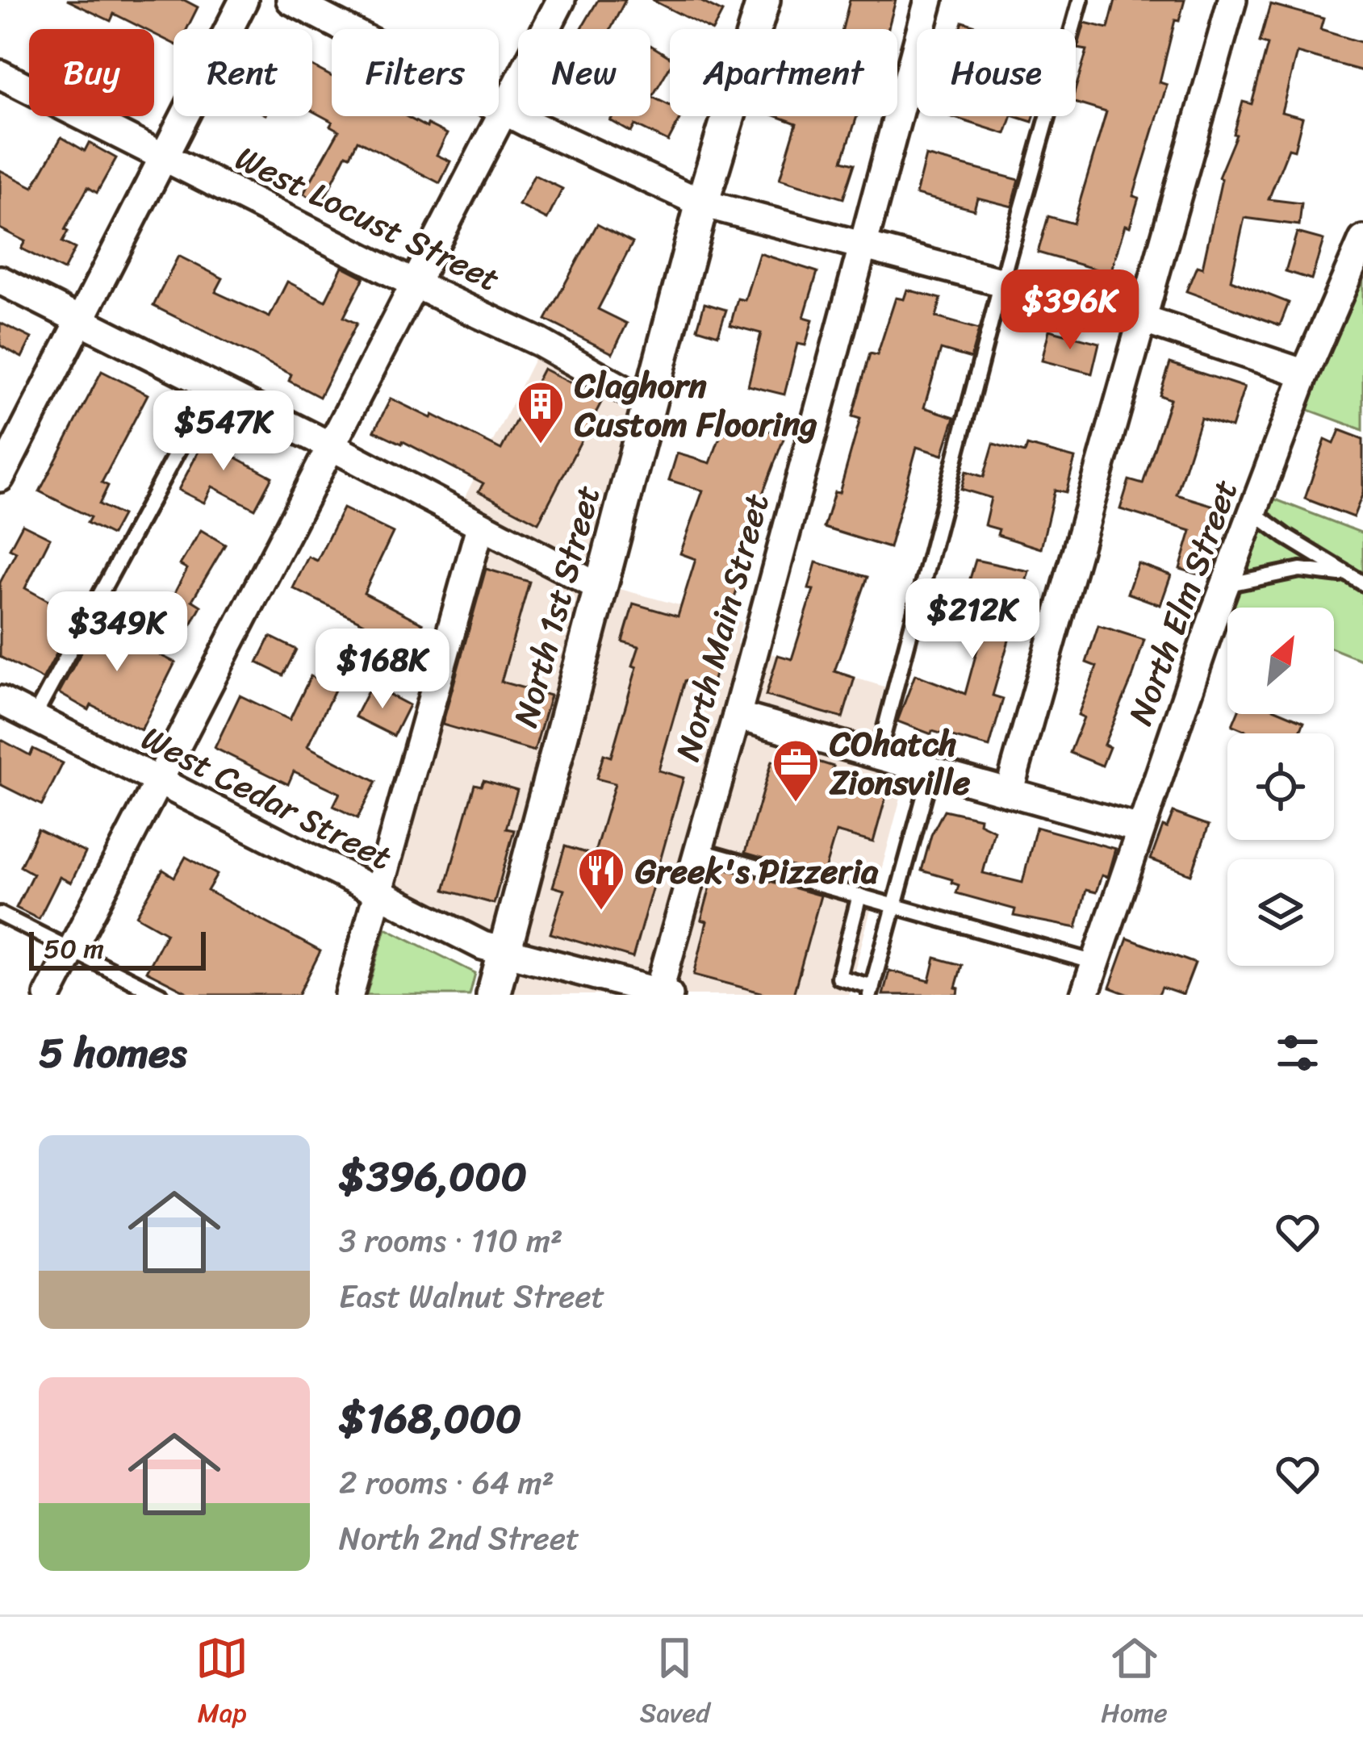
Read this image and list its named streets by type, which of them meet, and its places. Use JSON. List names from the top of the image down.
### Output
{
  "streets": {
    "street": [
      "West Locust Street",
      "North Elm Street",
      "North 1st Street",
      "North Main Street",
      "West Cedar Street"
    ]
  },
  "crossings": [
    ["West Locust Street", "North 1st Street"],
    ["North 1st Street", "West Cedar Street"],
    ["North Main Street", "West Cedar Street"]
  ],
  "places": {
    "building": ["Claghorn Custom Flooring"],
    "office": ["COhatch Zionsville"],
    "restaurant": ["Greek's Pizzeria"]
  },
  "scale_bar": "50 m",
  "north": "top right",
  "page": {
    "chip": [
      "Buy",
      "Rent",
      "Filters",
      "New",
      "Apartment",
      "House"
    ],
    "price": [
      "$396K",
      "$547K",
      "$212K",
      "$349K",
      "$168K"
    ],
    "scale": "50 m",
    "heading": "5 homes",
    "list": [
      {
        "name": "$396,000",
        "note": "3 rooms · 110 m² · East Walnut Street"
      },
      {
        "name": "$168,000",
        "note": "2 rooms · 64 m² · North 2nd Street"
      }
    ],
    "tabs": ["Map", "Saved", "Home"]
  }
}
